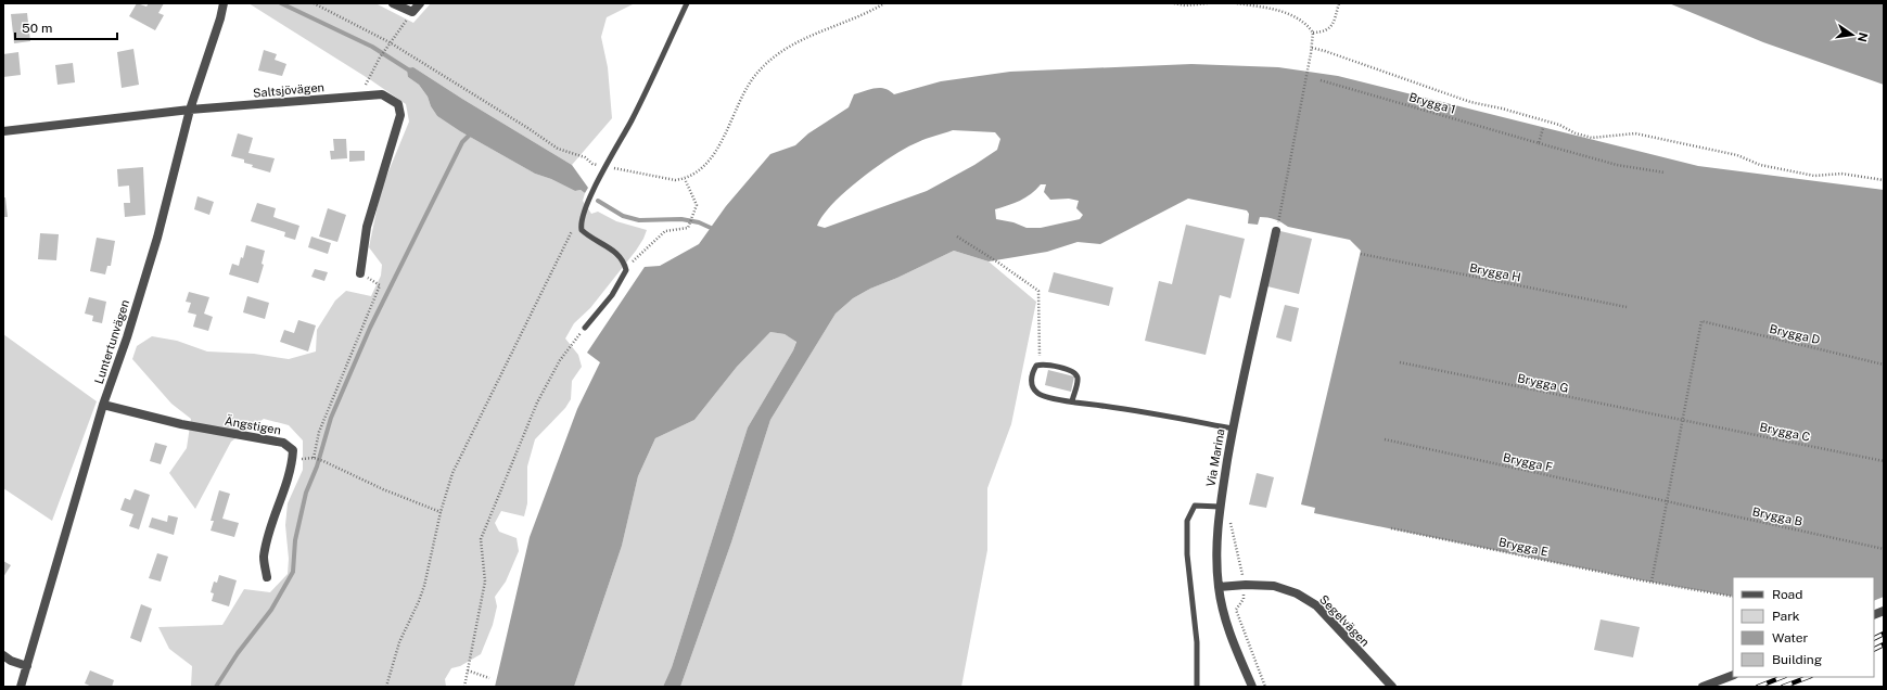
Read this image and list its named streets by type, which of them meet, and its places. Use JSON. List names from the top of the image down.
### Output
{
  "streets": {
    "street": [
      "Saltsjövägen",
      "Luntertunvägen",
      "Ängstigen",
      "Via Marina",
      "Segelvägen"
    ],
    "path": [
      "Brygga 1",
      "Brygga H",
      "Brygga D",
      "Brygga G",
      "Brygga C",
      "Brygga F",
      "Brygga B",
      "Brygga E"
    ]
  },
  "crossings": [
    ["Saltsjövägen", "Luntertunvägen"],
    ["Brygga D", "Brygga G"],
    ["Brygga D", "Brygga C"],
    ["Luntertunvägen", "Ängstigen"],
    ["Brygga G", "Brygga C"],
    ["Via Marina", "Segelvägen"],
    ["Brygga F", "Brygga B"]
  ],
  "legend": [
    "Road",
    "Park",
    "Water",
    "Building"
  ],
  "scale_bar": "50 m",
  "north": "right"
}
